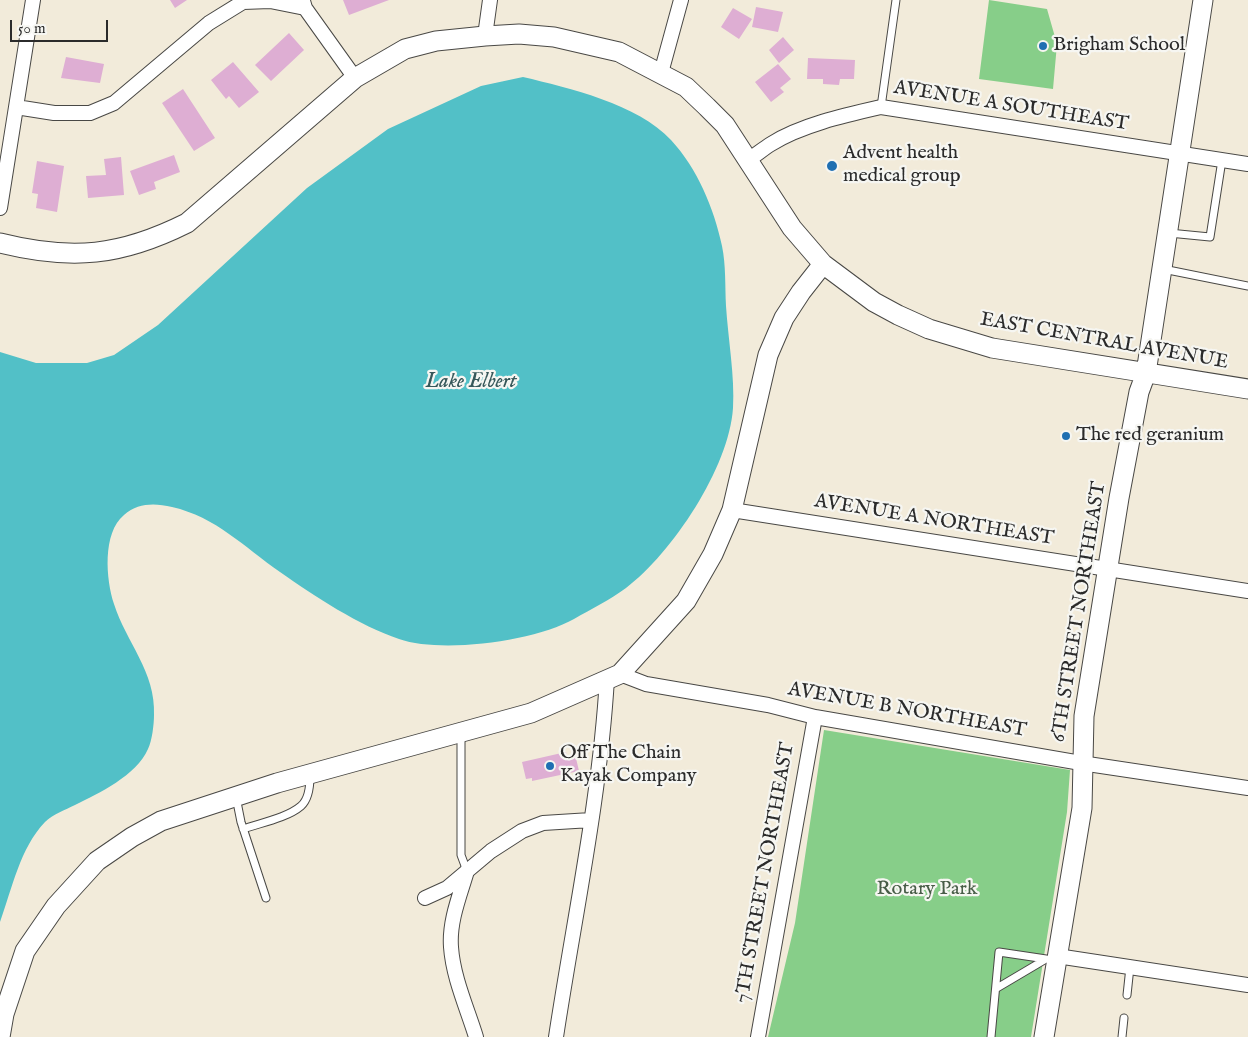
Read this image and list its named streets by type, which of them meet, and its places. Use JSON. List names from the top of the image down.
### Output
{
  "streets": {
    "street": [
      "AVENUE A SOUTHEAST",
      "EAST CENTRAL AVENUE",
      "AVENUE A NORTHEAST",
      "6TH STREET NORTHEAST",
      "AVENUE B NORTHEAST",
      "7TH STREET NORTHEAST"
    ]
  },
  "crossings": [
    ["AVENUE A SOUTHEAST", "EAST CENTRAL AVENUE"],
    ["AVENUE A SOUTHEAST", "6TH STREET NORTHEAST"],
    ["EAST CENTRAL AVENUE", "6TH STREET NORTHEAST"],
    ["AVENUE A NORTHEAST", "6TH STREET NORTHEAST"],
    ["6TH STREET NORTHEAST", "AVENUE B NORTHEAST"],
    ["AVENUE B NORTHEAST", "7TH STREET NORTHEAST"]
  ],
  "water": ["Lake Elbert"],
  "parks": ["Rotary Park"],
  "places": [
    "Brigham School",
    "Advent health medical group",
    "The red geranium",
    "Off The Chain Kayak Company"
  ],
  "scale_bar": "50 m"
}
